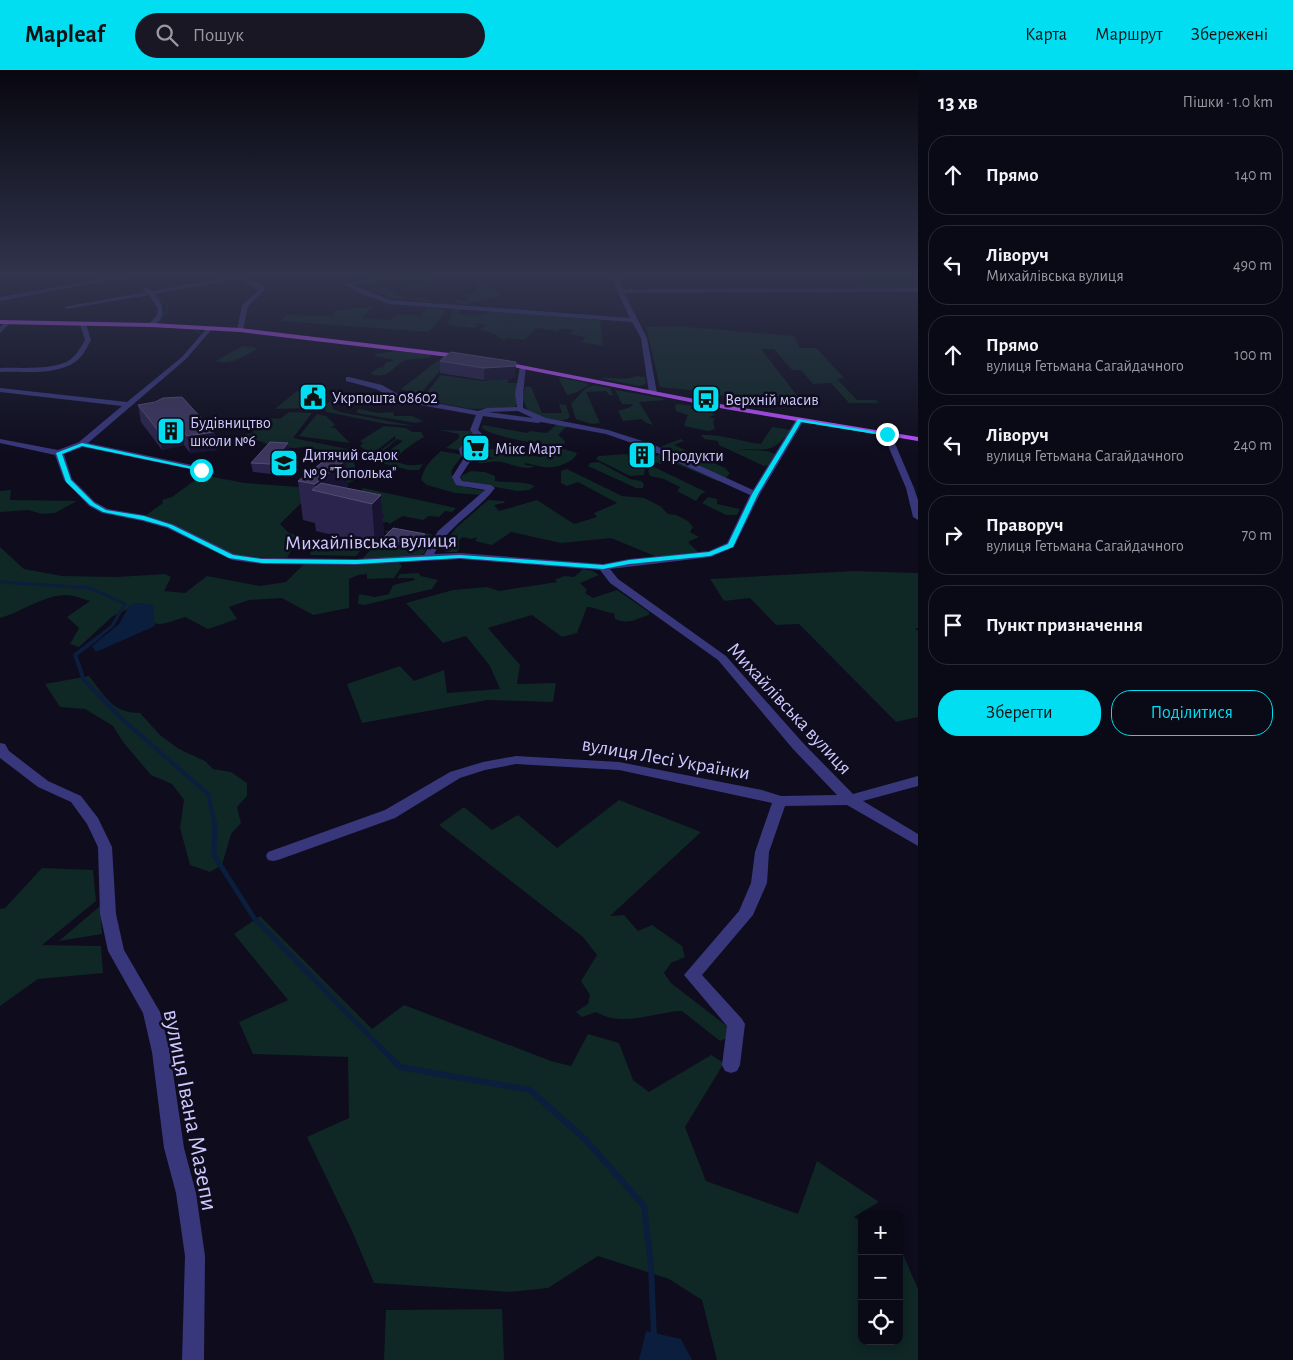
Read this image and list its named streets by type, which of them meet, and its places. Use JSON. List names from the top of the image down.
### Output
{
  "streets": {
    "street": ["Михайлівська вулиця", "вулиця Лесі Українки", "вулиця Івана Мазепи"]
  },
  "crossings": [
    ["Михайлівська вулиця", "вулиця Лесі Українки"]
  ],
  "places": {
    "public building": ["Укрпошта 08602"],
    "bus stop": ["Верхній масив"],
    "building": ["Будівництво школи №6", "Продукти"],
    "supermarket": ["Мікс Март"],
    "school or university": ["Дитячий садок № 9 \"Тополька\""]
  },
  "page": {
    "header": "Mapleaf",
    "search": "Пошук",
    "nav": ["Карта", "Маршрут", "Збережені"],
    "heading": ["13 хв", "Пішки · 1.0 km"],
    "list": [
      ["Прямо", "140 m"],
      ["Ліворуч", "Михайлівська вулиця", "490 m"],
      ["Прямо", "вулиця Гетьмана Сагайдачного", "100 m"],
      ["Ліворуч", "вулиця Гетьмана Сагайдачного", "240 m"],
      ["Праворуч", "вулиця Гетьмана Сагайдачного", "70 m"],
      "Пункт призначення"
    ],
    "buttons": ["Зберегти", "Поділитися"],
    "map_buttons": ["+", "−"]
  }
}
